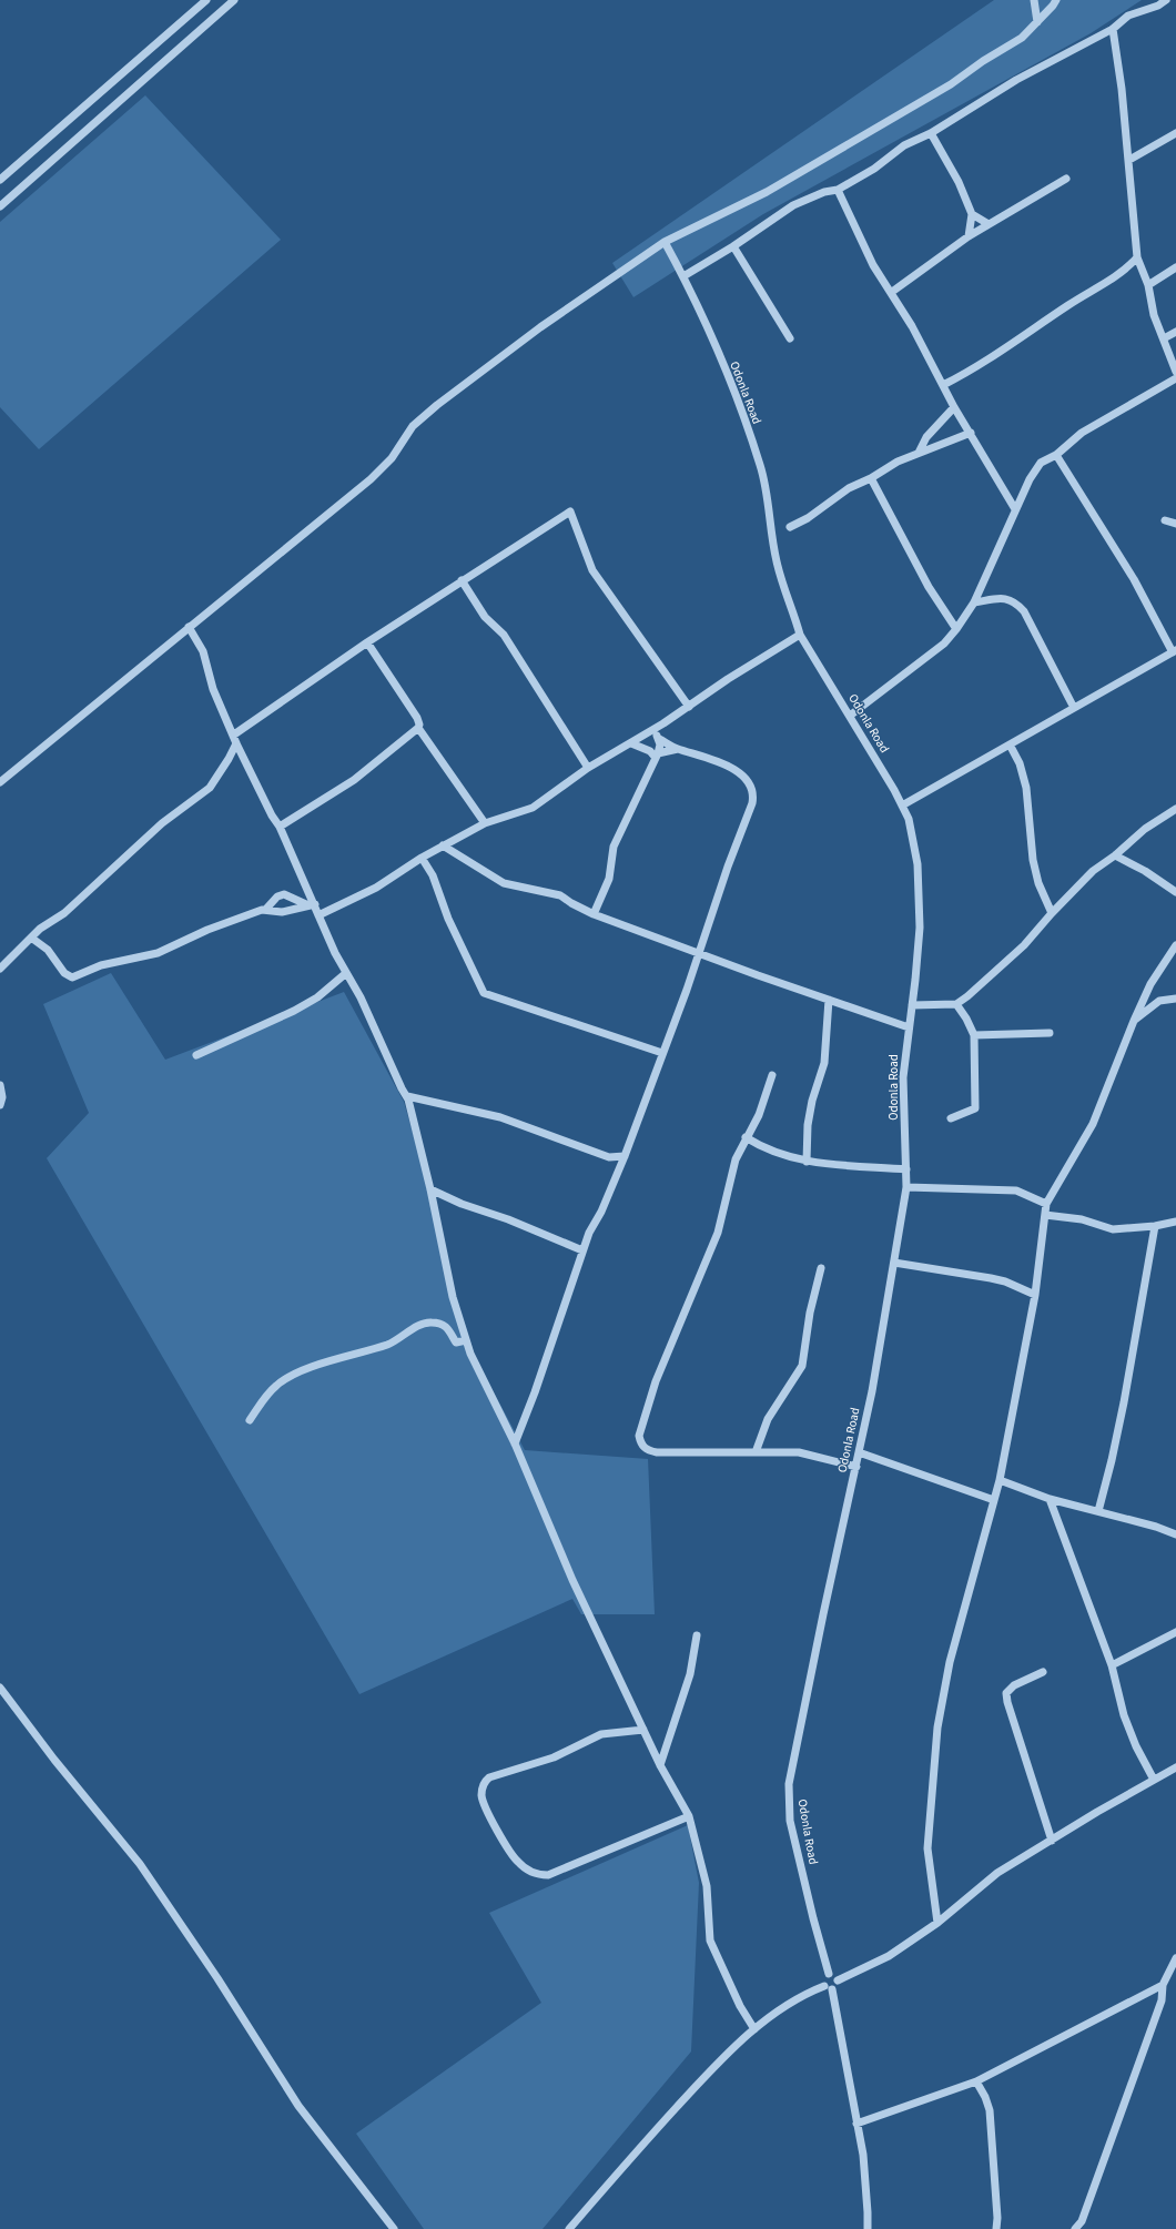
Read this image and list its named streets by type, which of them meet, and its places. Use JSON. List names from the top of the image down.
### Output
{
  "streets": {
    "street": ["Odonla Road"]
  }
}
